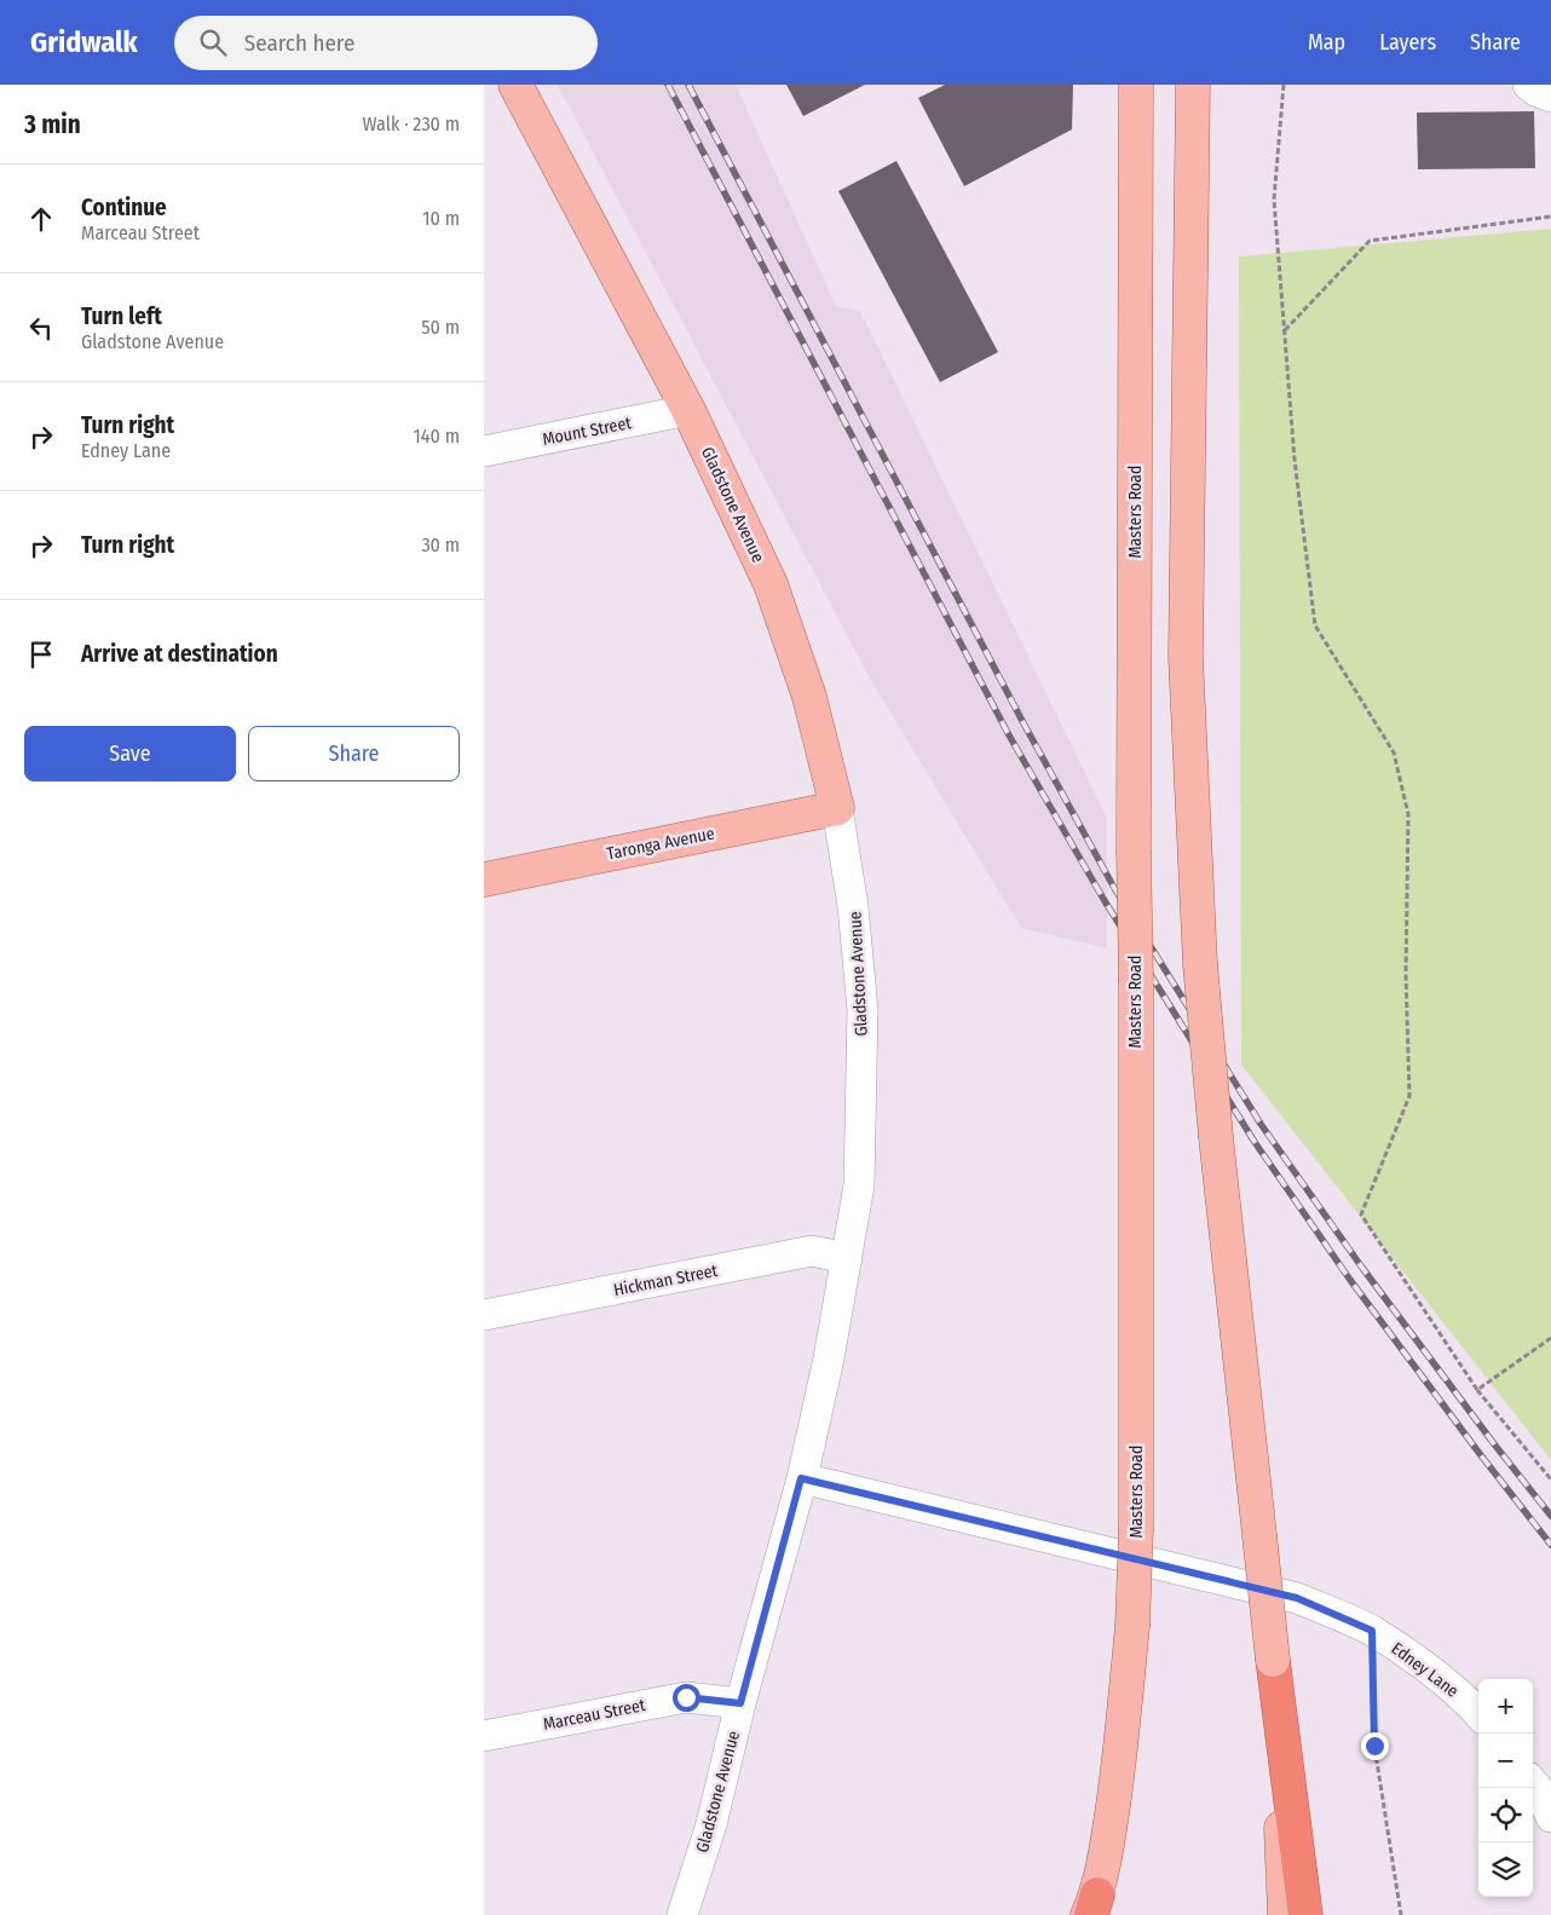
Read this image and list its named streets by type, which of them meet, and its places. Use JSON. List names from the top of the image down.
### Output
{
  "streets": {
    "main road": ["Gladstone Avenue", "Masters Road", "Taronga Avenue"],
    "street": [
      "Mount Street",
      "Hickman Street",
      "Edney Lane",
      "Marceau Street"
    ]
  },
  "crossings": [
    ["Mount Street", "Gladstone Avenue"],
    ["Gladstone Avenue", "Taronga Avenue"],
    ["Gladstone Avenue", "Hickman Street"],
    ["Gladstone Avenue", "Edney Lane"],
    ["Gladstone Avenue", "Marceau Street"]
  ],
  "page": {
    "header": "Gridwalk",
    "search": "Search here",
    "nav": ["Map", "Layers", "Share"],
    "heading": ["3 min", "Walk · 230 m"],
    "list": [
      ["Continue", "Marceau Street", "10 m"],
      ["Turn left", "Gladstone Avenue", "50 m"],
      ["Turn right", "Edney Lane", "140 m"],
      ["Turn right", "30 m"],
      "Arrive at destination"
    ],
    "buttons": ["Save", "Share"],
    "map_buttons": ["+", "−"]
  }
}
